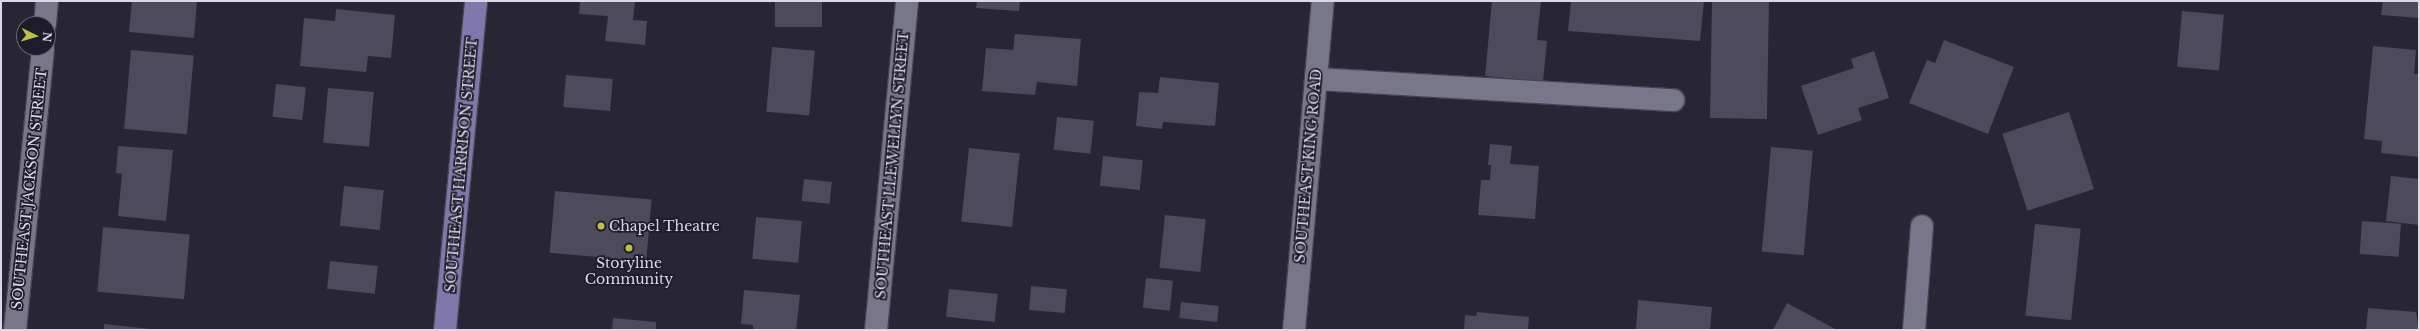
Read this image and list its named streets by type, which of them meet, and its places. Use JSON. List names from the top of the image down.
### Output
{
  "streets": {
    "main road": ["SOUTHEAST HARRISON STREET"],
    "street": ["SOUTHEAST LLEWELLYN STREET", "SOUTHEAST KING ROAD", "SOUTHEAST JACKSON STREET"]
  },
  "places": ["Chapel Theatre", "Storyline Community"],
  "north": "right"
}
